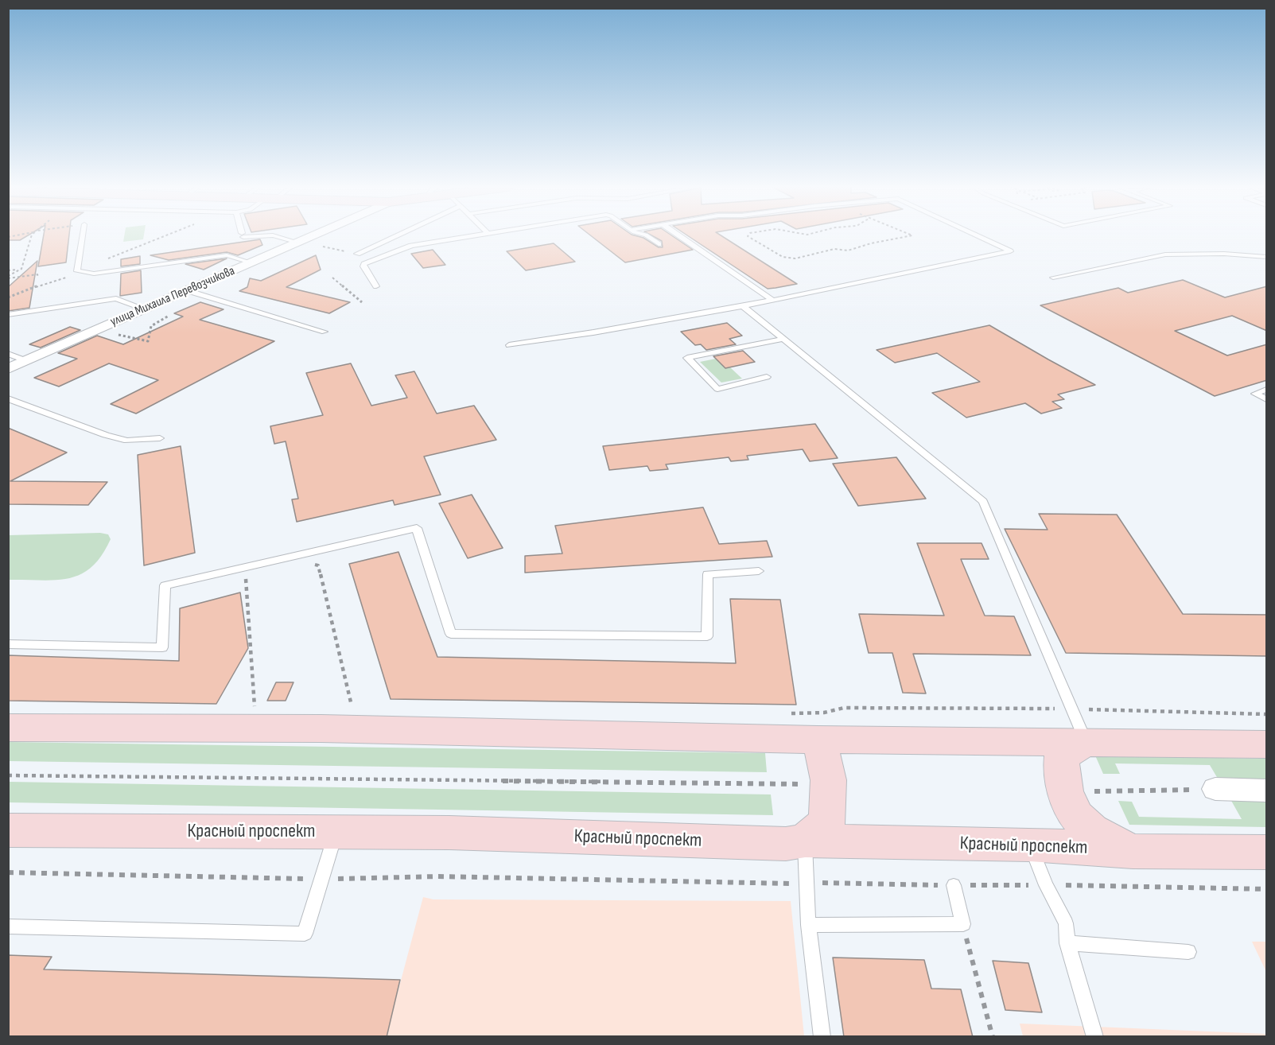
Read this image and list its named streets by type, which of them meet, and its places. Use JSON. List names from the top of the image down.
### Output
{
  "streets": {
    "main road": ["Красный проспект"],
    "street": ["улица Михаила Перевозчикова"]
  }
}
